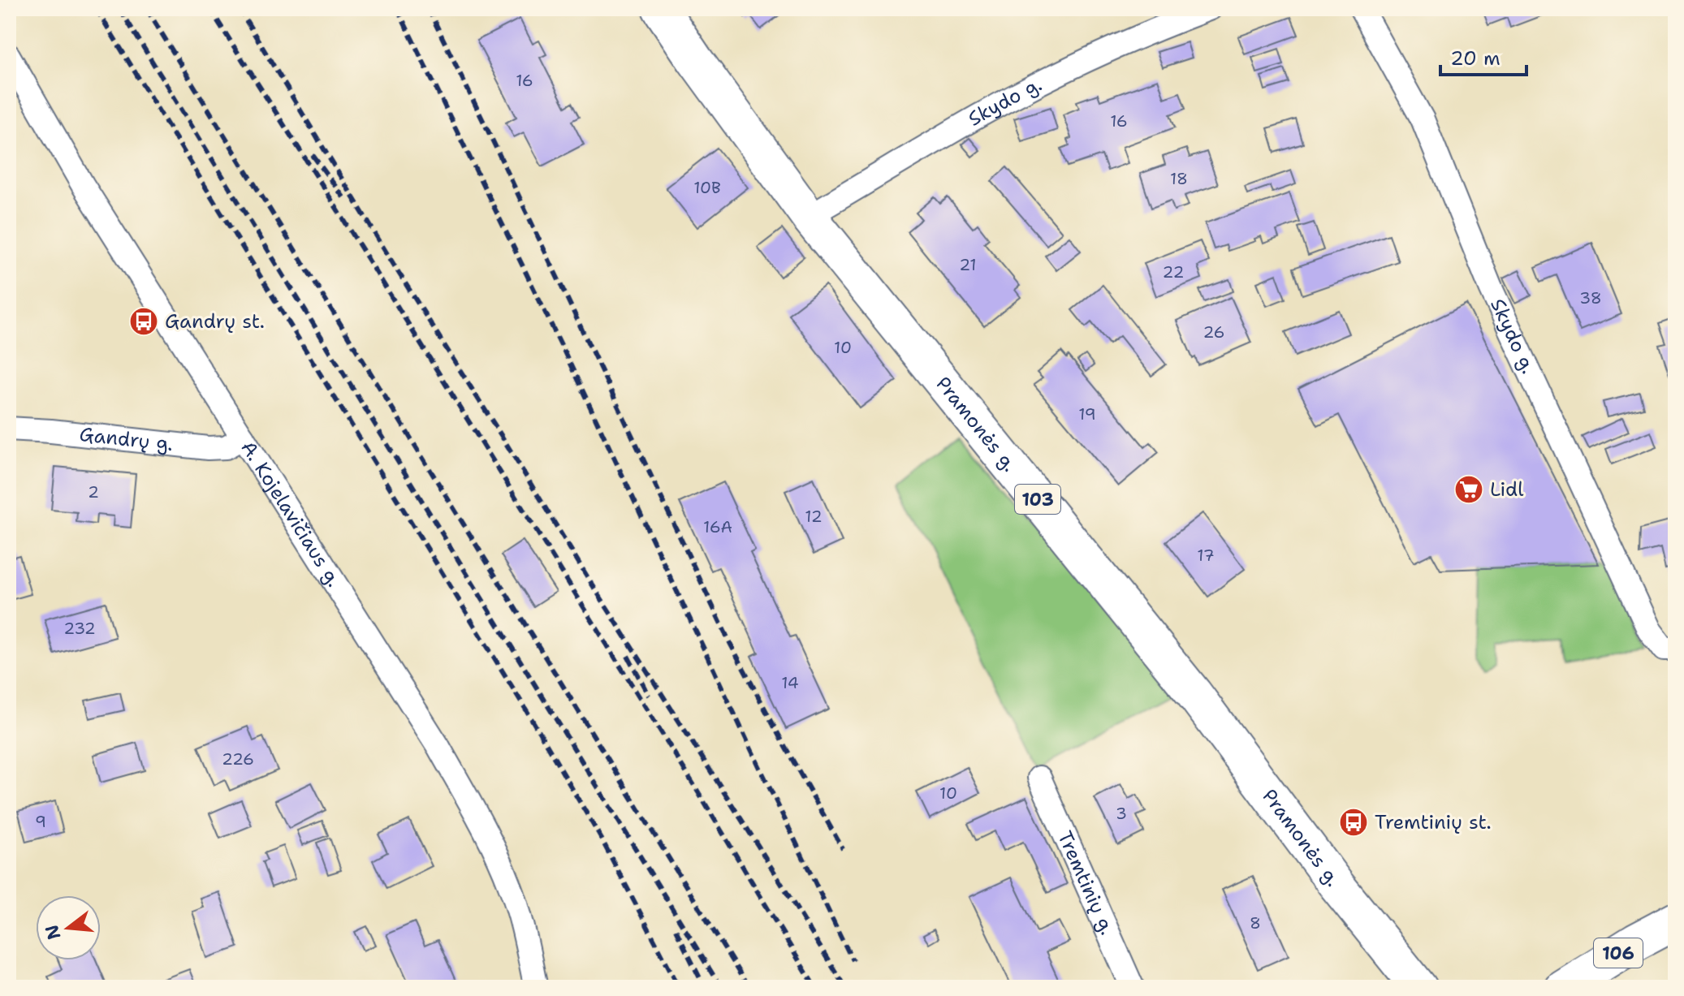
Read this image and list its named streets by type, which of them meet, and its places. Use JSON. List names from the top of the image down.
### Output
{
  "streets": {
    "main road": ["Pramonės g.", "103", "106"],
    "street": [
      "Skydo g.",
      "Gandrų g.",
      "A. Kojelavičiaus g.",
      "Tremtinių g."
    ]
  },
  "crossings": [
    ["Skydo g.", "Pramonės g."],
    ["Gandrų g.", "A. Kojelavičiaus g."]
  ],
  "places": {
    "bus stop": ["Gandrų st.", "Tremtinių st."],
    "supermarket": ["Lidl"]
  },
  "house_numbers": [
    "16",
    "16",
    "18",
    "10B",
    "21",
    "22",
    "38",
    "26",
    "10",
    "19",
    "2",
    "12",
    "16A",
    "17",
    "232",
    "14",
    "226",
    "10",
    "3",
    "9",
    "8"
  ],
  "scale_bar": "20 m",
  "north": "left"
}
